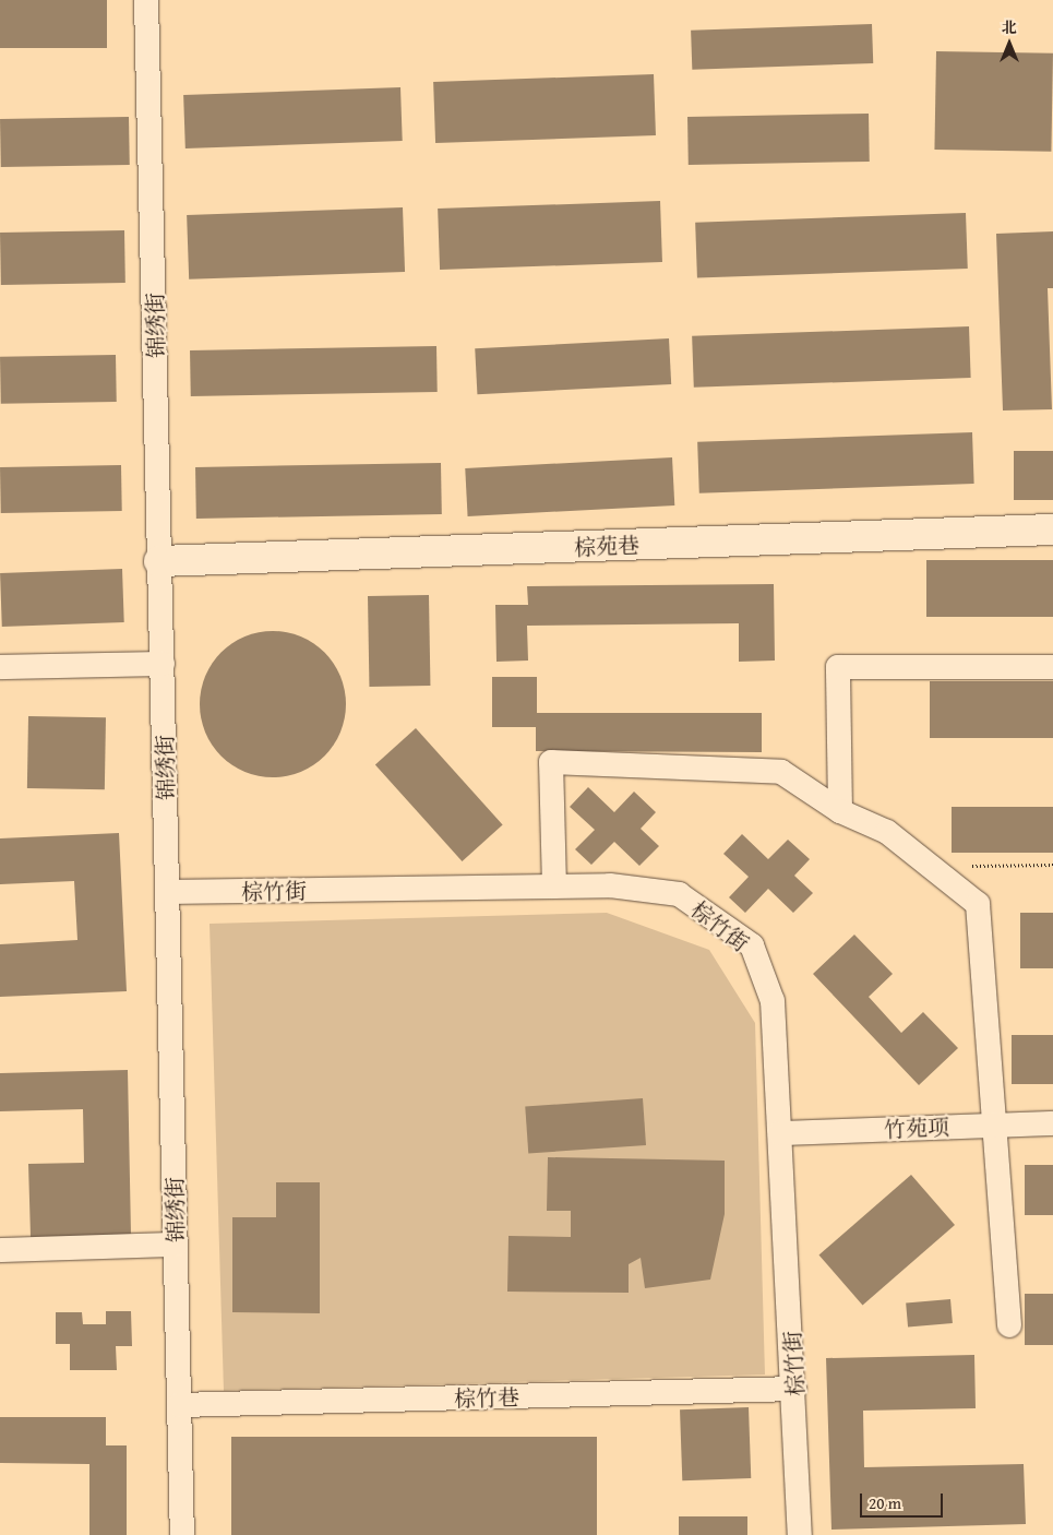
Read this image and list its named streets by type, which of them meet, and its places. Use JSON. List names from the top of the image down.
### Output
{
  "streets": {
    "street": [
      "锦绣街",
      "棕苑巷",
      "棕竹街",
      "竹苑项",
      "棕竹巷"
    ]
  },
  "crossings": [
    ["锦绣街", "棕苑巷"],
    ["锦绣街", "棕竹街"],
    ["锦绣街", "棕竹巷"],
    ["棕竹街", "竹苑项"],
    ["棕竹街", "棕竹巷"]
  ],
  "scale_bar": "20 m",
  "north": "top"
}
